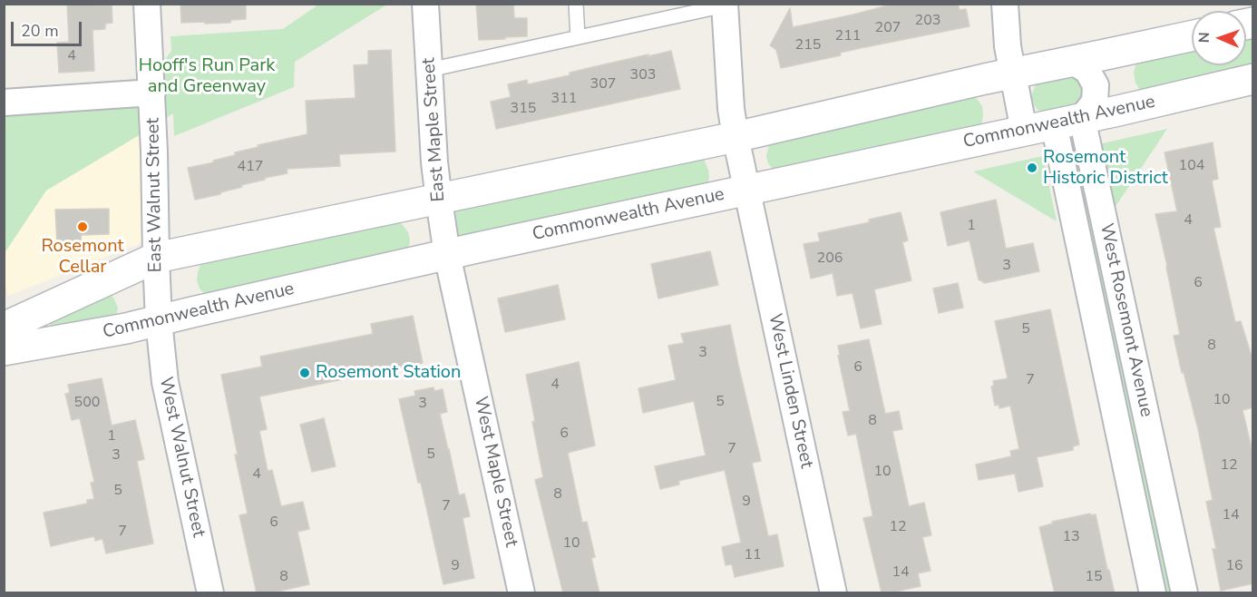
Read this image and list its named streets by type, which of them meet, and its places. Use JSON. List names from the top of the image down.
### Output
{
  "streets": {
    "street": [
      "Commonwealth Avenue",
      "East Maple Street",
      "East Walnut Street",
      "West Rosemont Avenue",
      "West Linden Street",
      "West Walnut Street",
      "West Maple Street"
    ]
  },
  "crossings": [
    ["Commonwealth Avenue", "East Maple Street"],
    ["Commonwealth Avenue", "East Walnut Street"],
    ["Commonwealth Avenue", "West Rosemont Avenue"],
    ["Commonwealth Avenue", "West Linden Street"],
    ["Commonwealth Avenue", "West Walnut Street"],
    ["Commonwealth Avenue", "West Maple Street"],
    ["East Maple Street", "West Maple Street"],
    ["East Walnut Street", "West Walnut Street"]
  ],
  "parks": ["Hooff's Run Park and Greenway"],
  "places": ["Rosemont Historic District", "Rosemont Cellar", "Rosemont Station"],
  "house_numbers": [
    "203",
    "207",
    "211",
    "215",
    "4",
    "303",
    "307",
    "311",
    "315",
    "104",
    "417",
    "4",
    "1",
    "206",
    "3",
    "6",
    "5",
    "8",
    "3",
    "6",
    "7",
    "4",
    "10",
    "5",
    "500",
    "3",
    "8",
    "6",
    "1",
    "7",
    "5",
    "3",
    "12",
    "10",
    "4",
    "5",
    "8",
    "9",
    "7",
    "14",
    "6",
    "12",
    "7",
    "13",
    "10",
    "11",
    "9",
    "16",
    "14",
    "8",
    "15"
  ],
  "scale_bar": "20 m",
  "north": "left"
}
